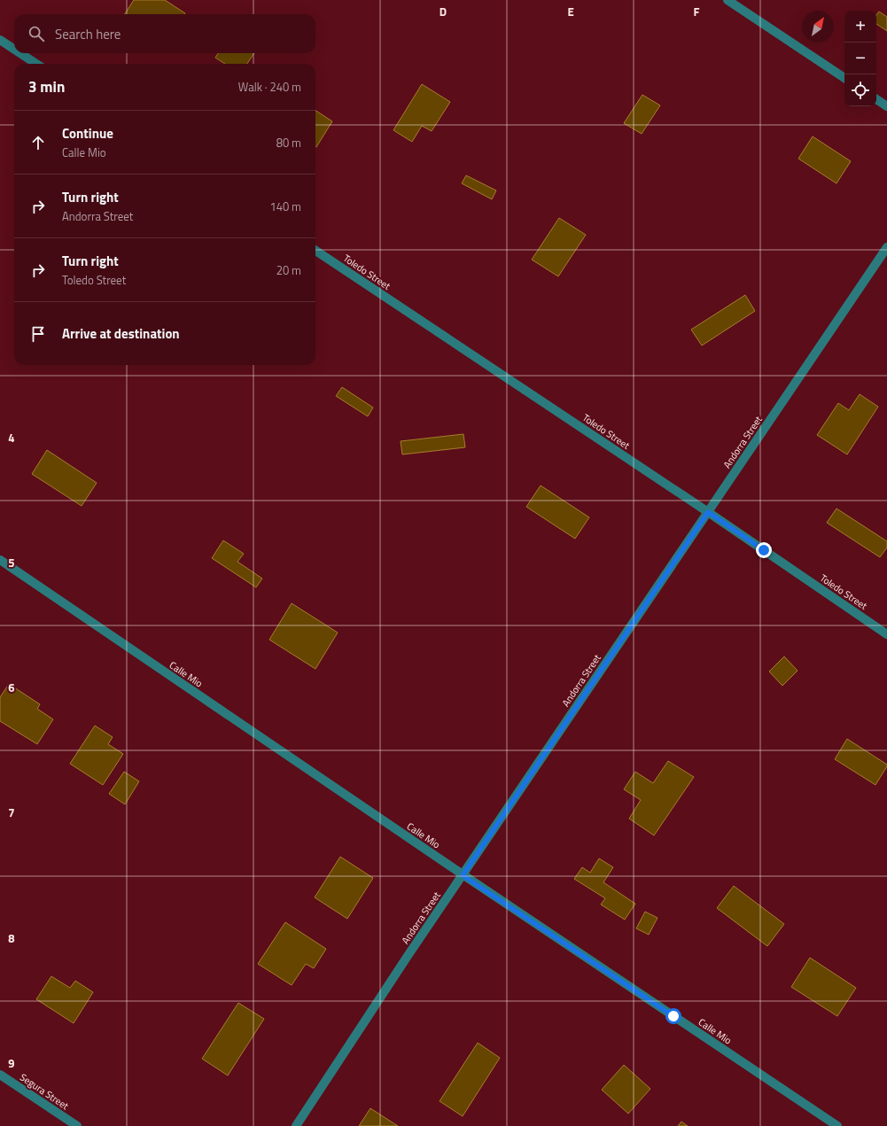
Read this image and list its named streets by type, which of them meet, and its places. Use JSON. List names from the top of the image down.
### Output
{
  "streets": {
    "street": [
      "Toledo Street",
      "Andorra Street",
      "Calle Mio",
      "Segura Street"
    ]
  },
  "crossings": [
    ["Toledo Street", "Andorra Street"],
    ["Andorra Street", "Calle Mio"]
  ],
  "north": "top right",
  "page": {
    "map_buttons": ["+", "−"],
    "search": "Search here",
    "heading": ["3 min", "Walk · 240 m"],
    "list": [
      ["Continue", "Calle Mio", "80 m"],
      ["Turn right", "Andorra Street", "140 m"],
      ["Turn right", "Toledo Street", "20 m"],
      "Arrive at destination"
    ]
  },
  "grid": {
    "columns": ["D", "E", "F"],
    "rows": [
      "4",
      "5",
      "6",
      "7",
      "8",
      "9"
    ]
  }
}
